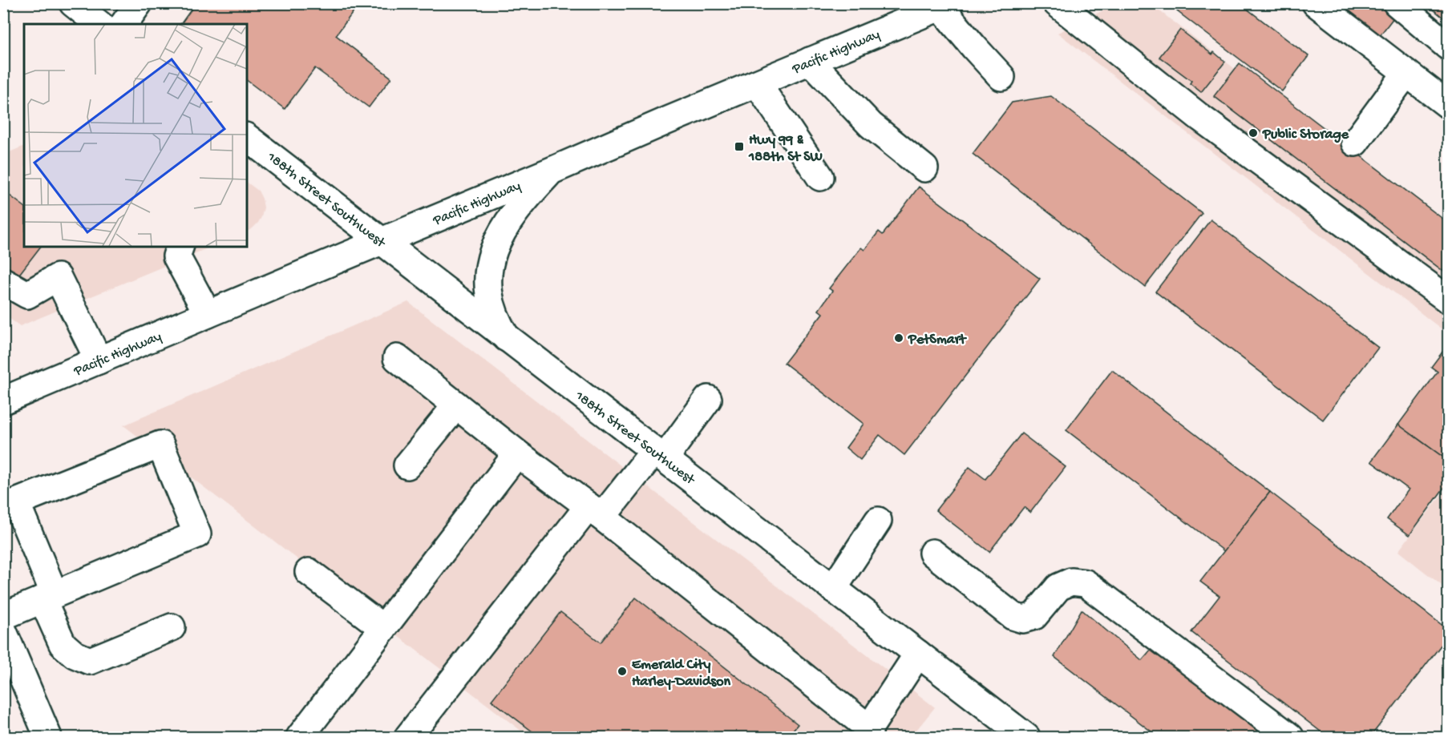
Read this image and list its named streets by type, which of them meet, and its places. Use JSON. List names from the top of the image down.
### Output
{
  "streets": {
    "main road": ["Pacific Highway", "188th Street Southwest"]
  },
  "crossings": [
    ["Pacific Highway", "188th Street Southwest"]
  ],
  "places": {
    "other": ["Public Storage", "PetSmart", "Emerald City Harley-Davidson"],
    "transit": ["Hwy 99 & 188th St SW"]
  }
}
